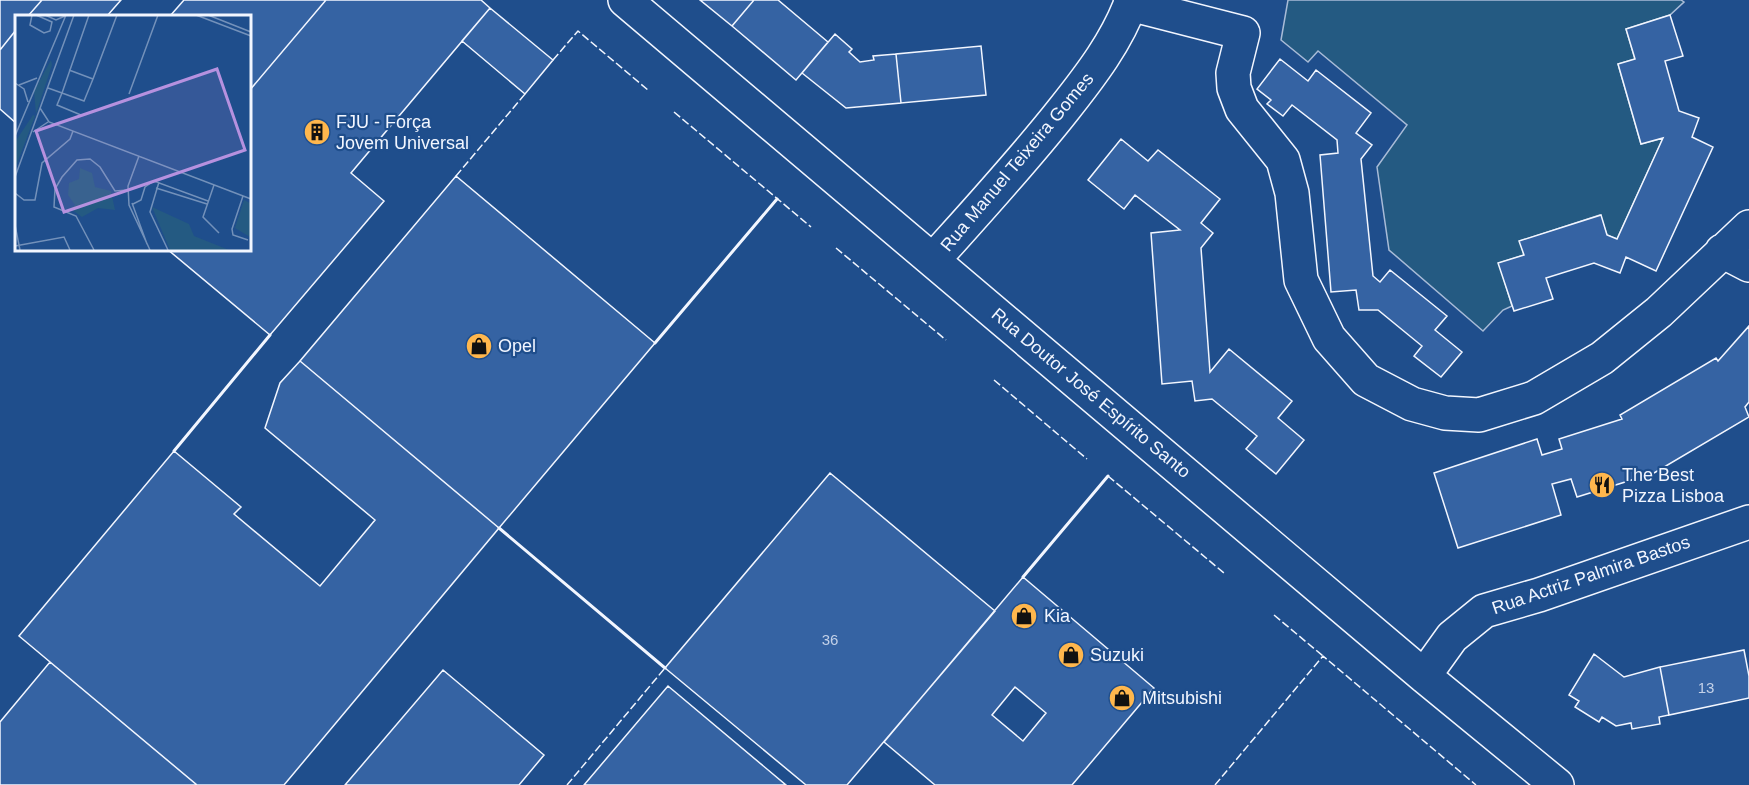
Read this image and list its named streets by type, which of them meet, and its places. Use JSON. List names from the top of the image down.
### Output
{
  "streets": {
    "street": ["Rua Manuel Teixeira Gomes", "Rua Doutor José Espírito Santo", "Rua Actriz Palmira Bastos"]
  },
  "crossings": [
    ["Rua Manuel Teixeira Gomes", "Rua Doutor José Espírito Santo"],
    ["Rua Doutor José Espírito Santo", "Rua Actriz Palmira Bastos"]
  ],
  "places": {
    "building": ["FJU - Força Jovem Universal"],
    "shop": [
      "Opel",
      "Kia",
      "Suzuki",
      "Mitsubishi"
    ],
    "restaurant": ["The Best Pizza Lisboa"]
  },
  "house_numbers": ["36", "13"]
}
